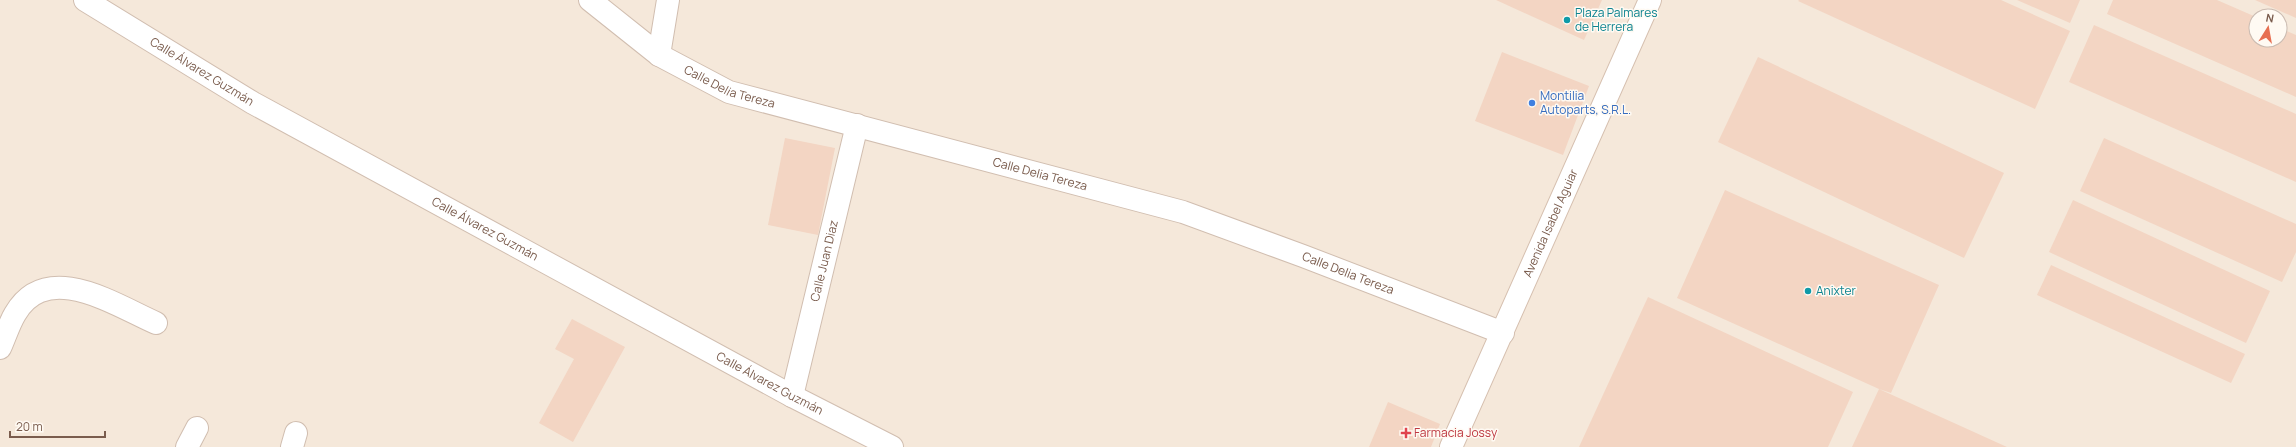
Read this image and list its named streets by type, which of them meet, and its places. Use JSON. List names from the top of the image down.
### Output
{
  "streets": {
    "street": [
      "Calle Álvarez Guzmán",
      "Calle Delia Tereza",
      "Avenida Isabel Aguiar",
      "Calle Juan Diaz"
    ]
  },
  "crossings": [
    ["Calle Álvarez Guzmán", "Calle Juan Diaz"],
    ["Calle Delia Tereza", "Avenida Isabel Aguiar"],
    ["Calle Delia Tereza", "Calle Juan Diaz"]
  ],
  "places": {
    "other": ["Plaza Palmares de Herrera", "Montilia Autoparts, S.R.L.", "Anixter"],
    "health": ["Farmacia Jossy"]
  },
  "scale_bar": "20 m",
  "north": "top"
}
